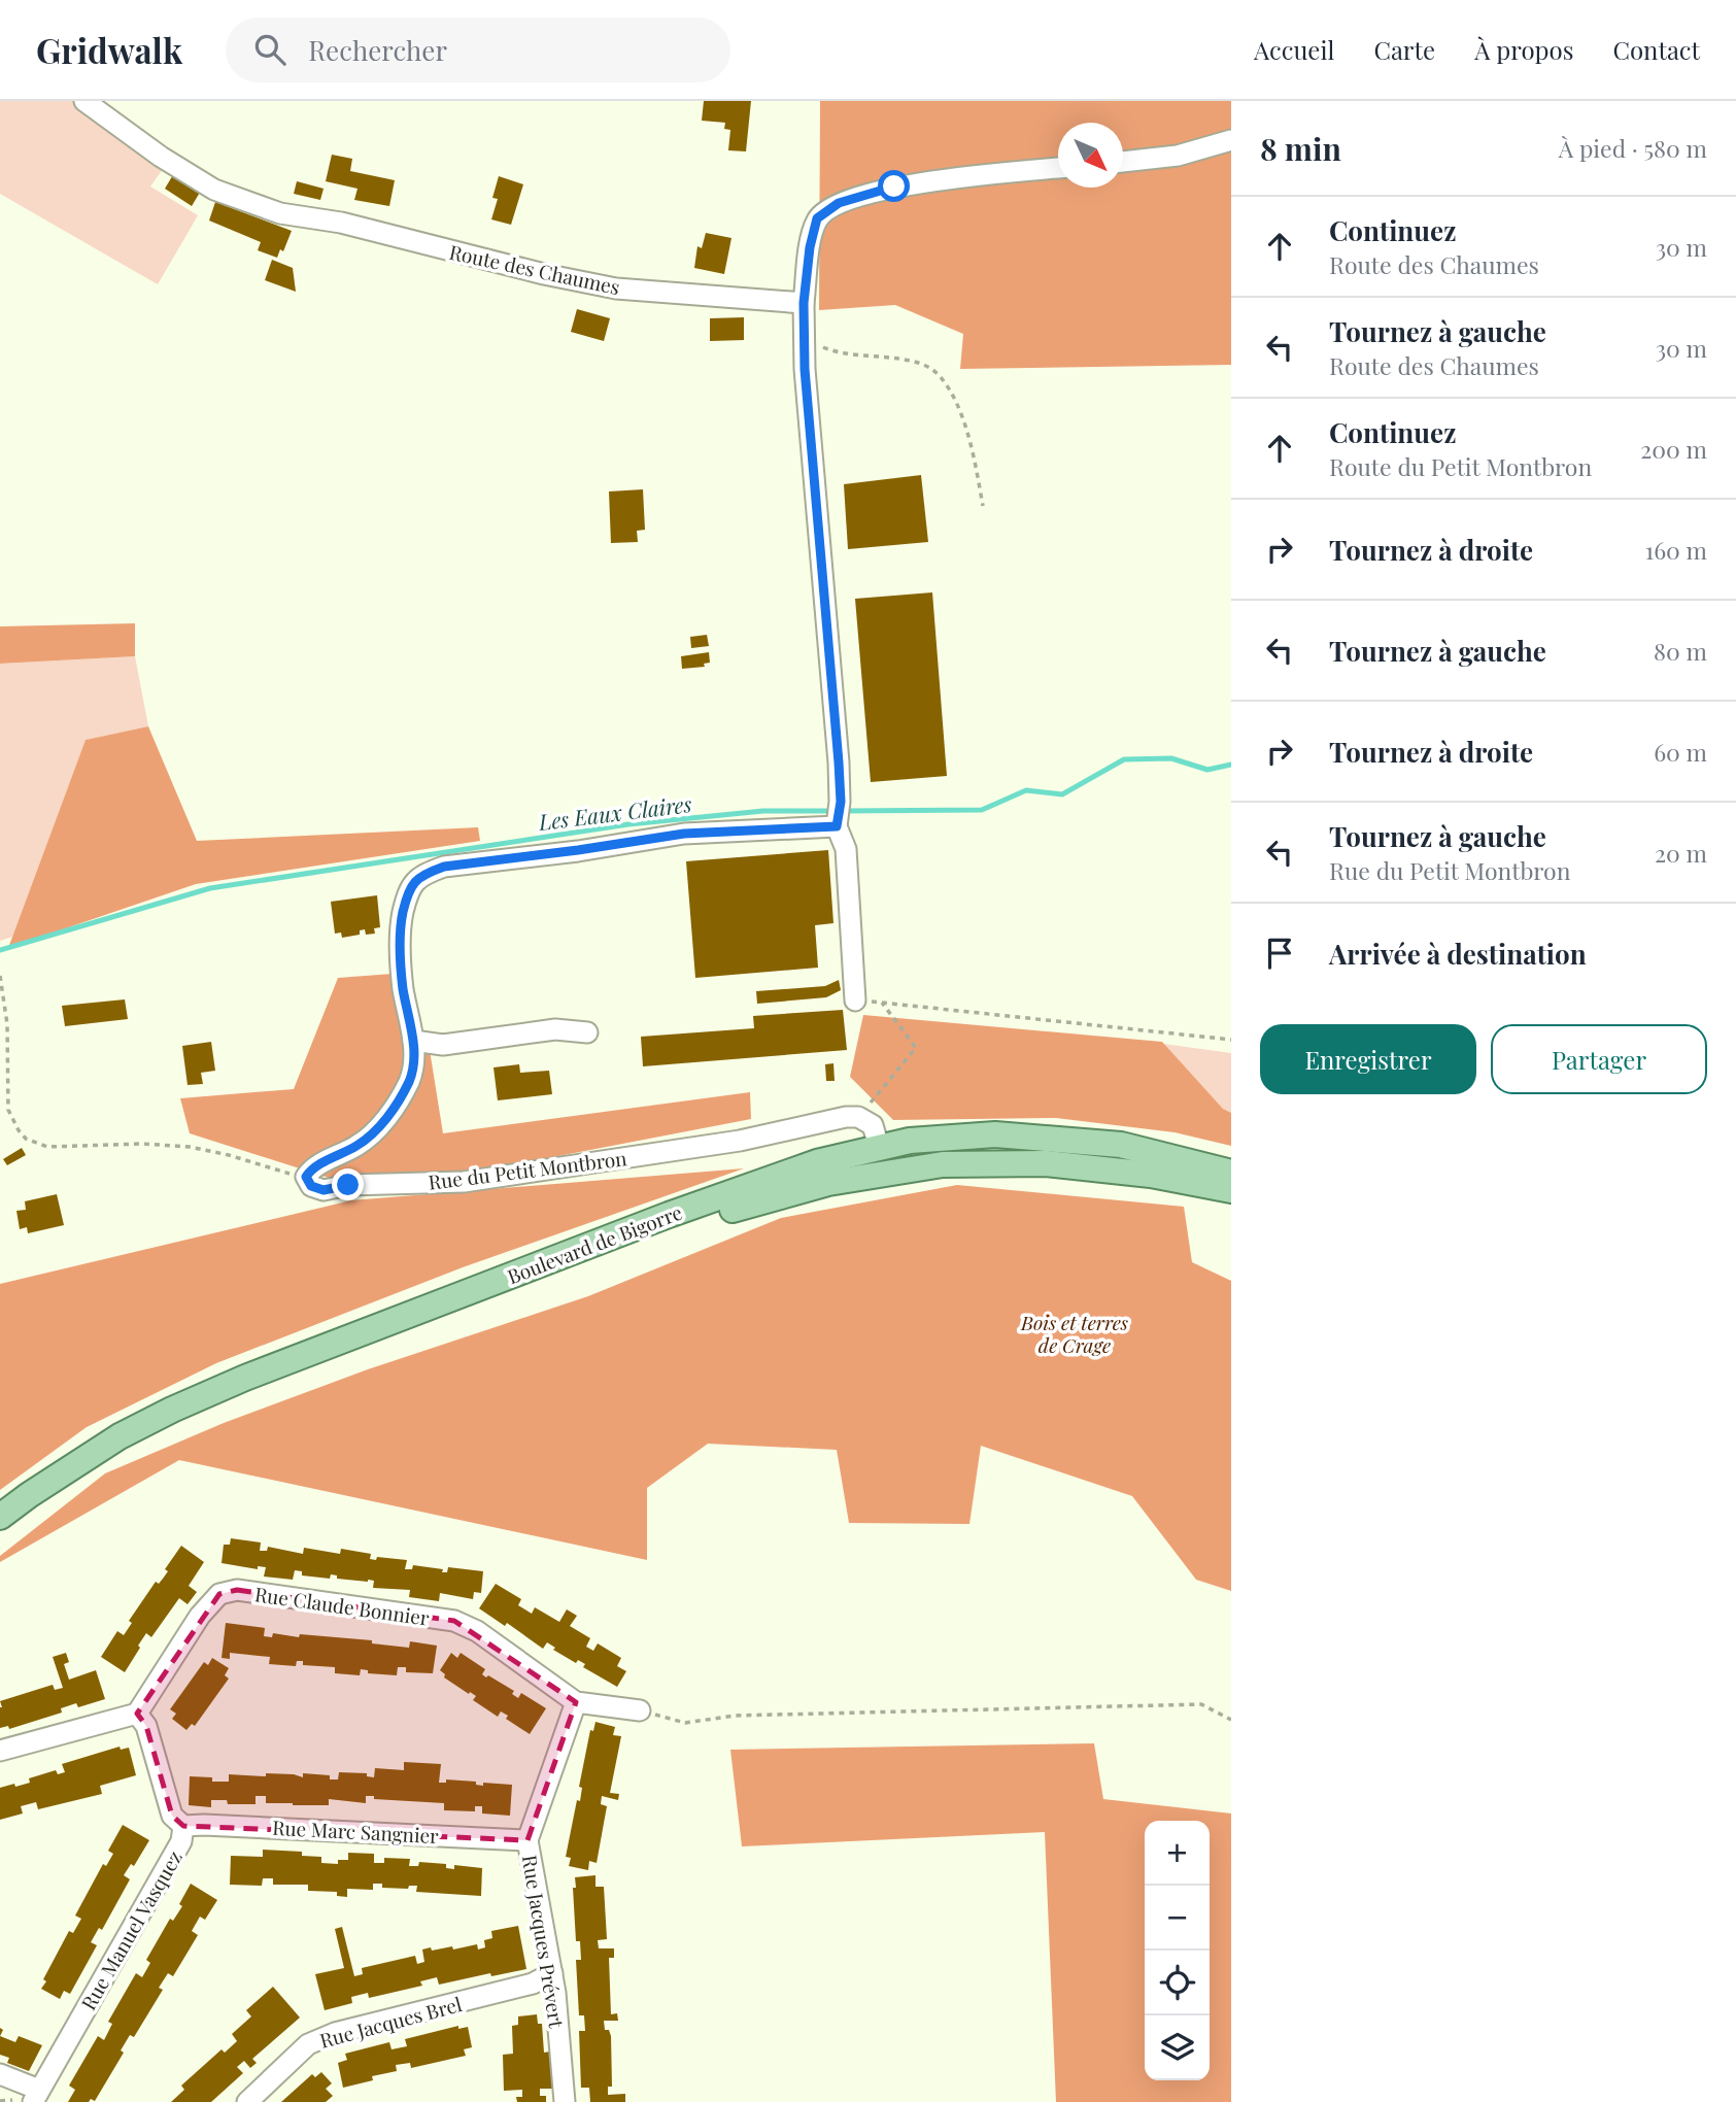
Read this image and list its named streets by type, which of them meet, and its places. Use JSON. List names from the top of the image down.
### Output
{
  "streets": {
    "main road": ["Boulevard de Bigorre"],
    "street": [
      "Route des Chaumes",
      "Rue du Petit Montbron",
      "Rue Claude Bonnier",
      "Rue Marc Sangnier",
      "Rue Manuel Vasquez",
      "Rue Jacques Prévert",
      "Rue Jacques Brel"
    ]
  },
  "crossings": [
    ["Rue Claude Bonnier", "Rue Manuel Vasquez"],
    ["Rue Claude Bonnier", "Rue Jacques Prévert"],
    ["Rue Marc Sangnier", "Rue Manuel Vasquez"],
    ["Rue Marc Sangnier", "Rue Jacques Prévert"],
    ["Rue Jacques Prévert", "Rue Jacques Brel"]
  ],
  "water": ["Les Eaux Claires"],
  "parks": ["Bois et terres de Crage"],
  "north": "bottom right",
  "page": {
    "header": "Gridwalk",
    "search": "Rechercher",
    "nav": [
      "Accueil",
      "Carte",
      "À propos",
      "Contact"
    ],
    "heading": ["8 min", "À pied · 580 m"],
    "list": [
      ["Continuez", "Route des Chaumes", "30 m"],
      ["Tournez à gauche", "Route des Chaumes", "30 m"],
      ["Continuez", "Route du Petit Montbron", "200 m"],
      ["Tournez à droite", "160 m"],
      ["Tournez à gauche", "80 m"],
      ["Tournez à droite", "60 m"],
      ["Tournez à gauche", "Rue du Petit Montbron", "20 m"],
      "Arrivée à destination"
    ],
    "buttons": ["Enregistrer", "Partager"],
    "map_buttons": ["+", "−"]
  }
}
